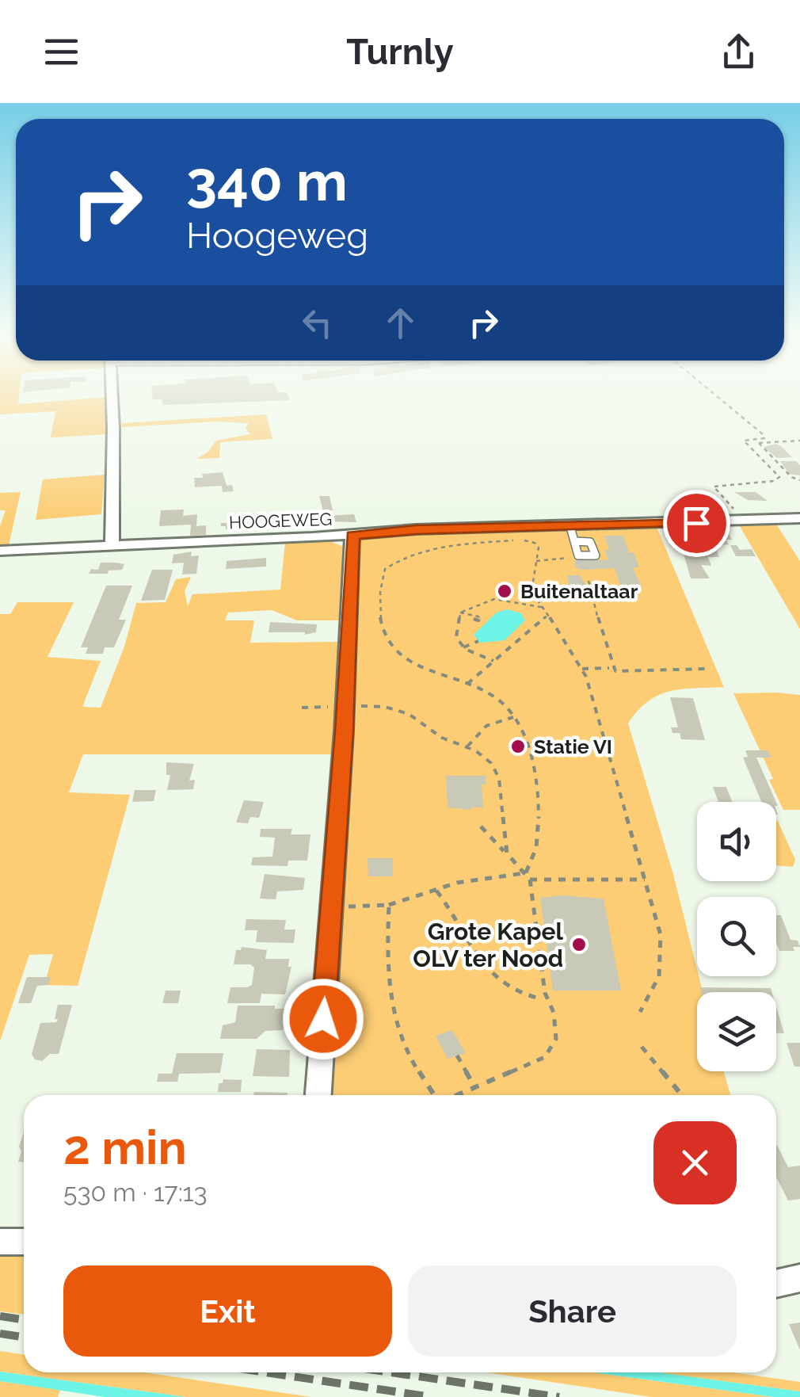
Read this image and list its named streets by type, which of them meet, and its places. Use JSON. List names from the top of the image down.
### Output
{
  "streets": {
    "street": ["HOOGEWEG"]
  },
  "places": ["Buitenaltaar", "Statie VI", "Grote Kapel OLV ter Nood"],
  "page": {
    "header": "Turnly",
    "turn": ["340 m", "Hoogeweg"],
    "heading": ["2 min", "530 m · 17:13"],
    "buttons": ["Exit", "Share"]
  }
}
